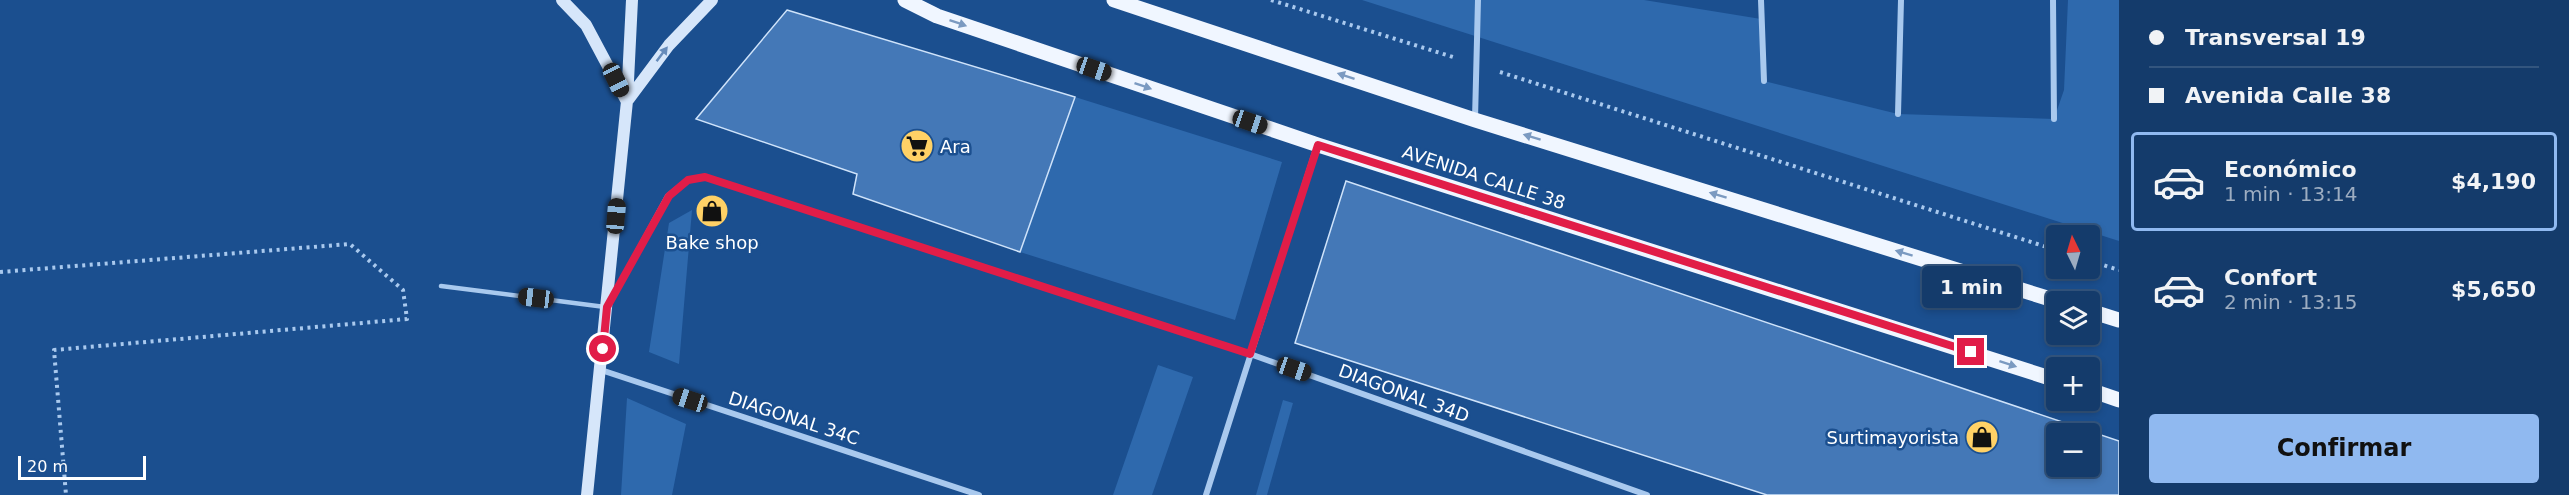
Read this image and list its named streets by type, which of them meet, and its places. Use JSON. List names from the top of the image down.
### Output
{
  "streets": {
    "main road": ["AVENIDA CALLE 38"],
    "street": ["DIAGONAL 34D", "DIAGONAL 34C"]
  },
  "places": {
    "supermarket": ["Ara"],
    "shop": ["Bake shop", "Surtimayorista"]
  },
  "scale_bar": "20 m",
  "north": "top",
  "page": {
    "banner": ["Transversal 19", "Avenida Calle 38"],
    "list": [
      {
        "name": "Económico",
        "note": "1 min · 13:14",
        "value": "$4,190"
      },
      {
        "name": "Confort",
        "note": "2 min · 13:15",
        "value": "$5,650"
      }
    ],
    "map_buttons": ["+", "−"],
    "bubble": "1 min",
    "buttons": "Confirmar",
    "scale": "20 m"
  }
}
